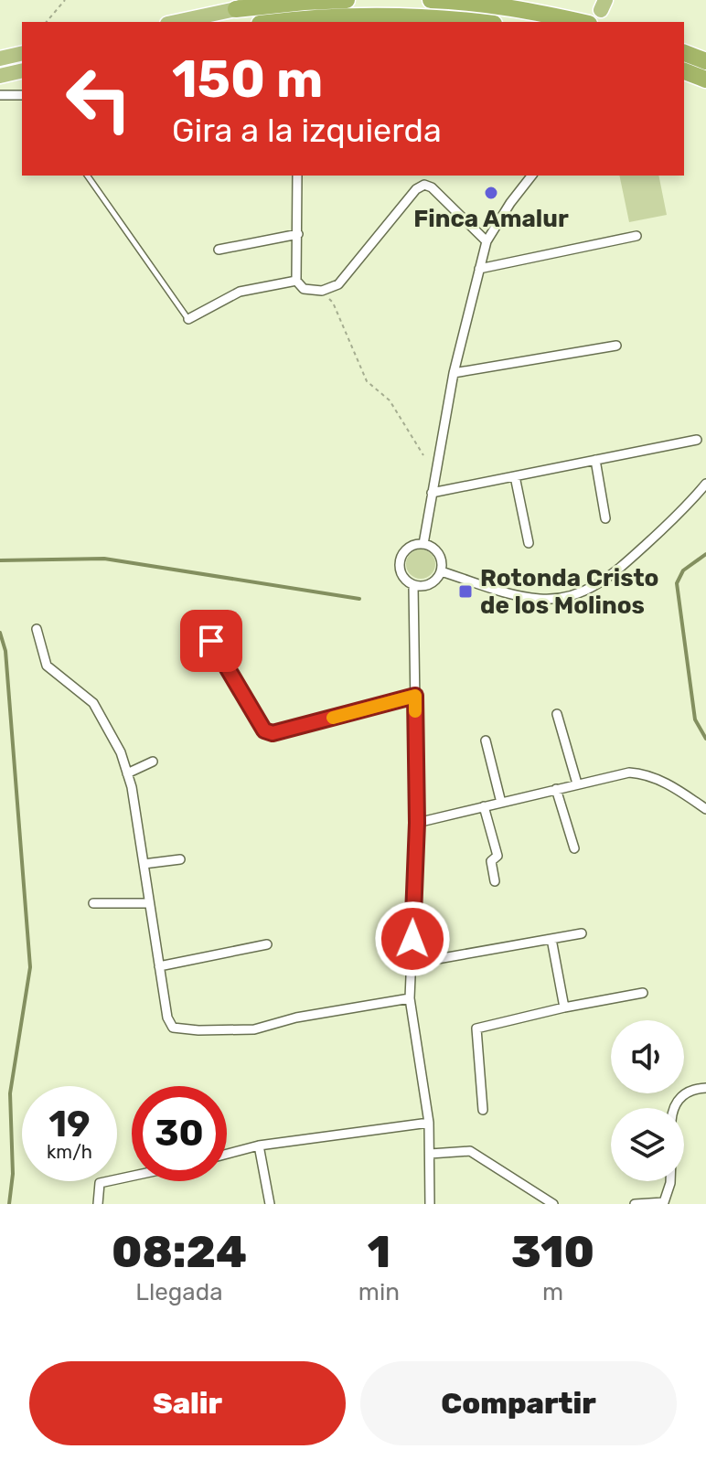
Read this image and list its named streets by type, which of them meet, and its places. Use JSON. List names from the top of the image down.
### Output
{
  "places": {
    "other": ["Finca Amalur"],
    "transit": ["Rotonda Cristo de los Molinos"]
  },
  "page": {
    "turn": ["150 m", "Gira a la izquierda"],
    "speed": "19 km/h",
    "limit": "30",
    "eta": [
      "08:24",
      "Llegada",
      "1",
      "min",
      "310",
      "m"
    ],
    "buttons": ["Salir", "Compartir"]
  }
}
